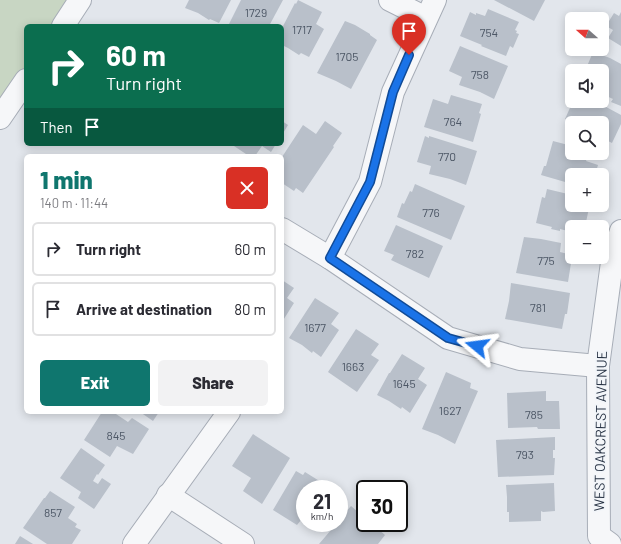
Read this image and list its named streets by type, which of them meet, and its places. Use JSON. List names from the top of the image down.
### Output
{
  "streets": {
    "street": ["WEST OAKCREST AVENUE"]
  },
  "house_numbers": [
    "1729",
    "1717",
    "754",
    "1705",
    "758",
    "764",
    "770",
    "776",
    "782",
    "775",
    "781",
    "1677",
    "1663",
    "1645",
    "1627",
    "785",
    "845",
    "793",
    "857"
  ],
  "north": "left",
  "page": {
    "map_buttons": ["+", "−"],
    "turn": ["60 m", "Turn right"],
    "then": "Then",
    "heading": ["1 min", "140 m · 11:44"],
    "list": [
      {
        "name": "Turn right",
        "value": "60 m"
      },
      {
        "name": "Arrive at destination",
        "value": "80 m"
      }
    ],
    "buttons": ["Exit", "Share"],
    "speed": "21 km/h",
    "limit": "30"
  }
}
